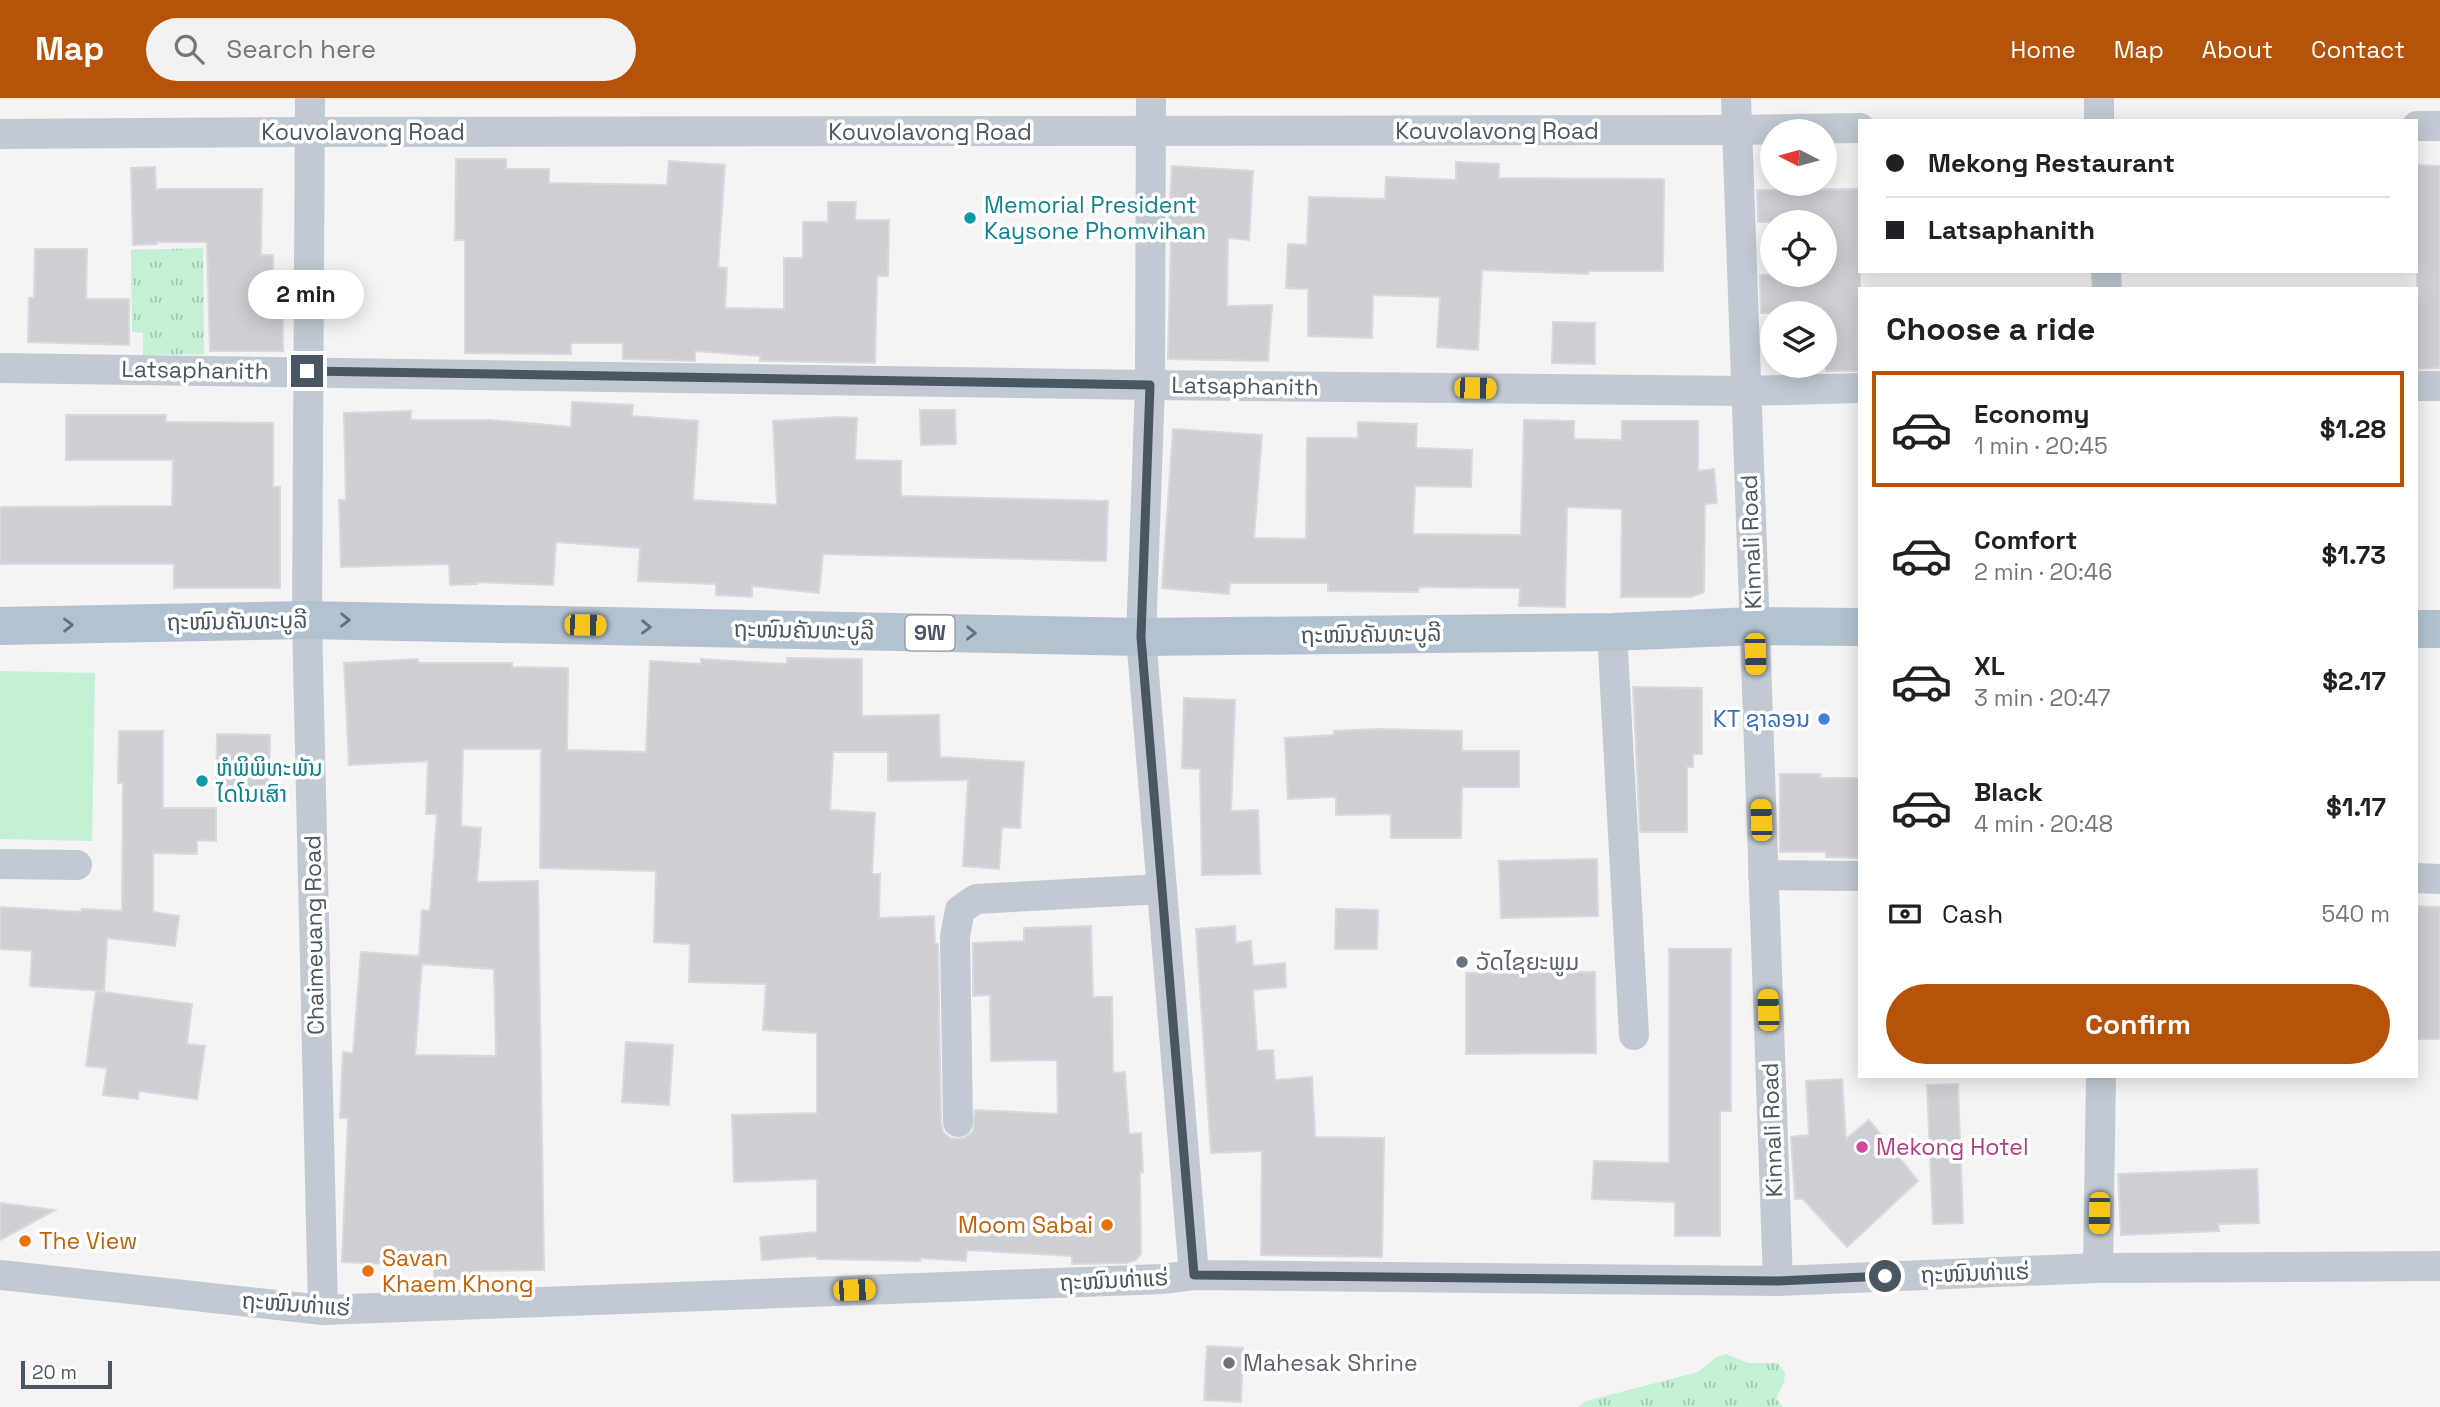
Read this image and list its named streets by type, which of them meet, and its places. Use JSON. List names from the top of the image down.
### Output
{
  "streets": {
    "main road": ["ຖະໜົນຄັນທະບູລີ", "9W"],
    "street": [
      "Kouvolavong Road",
      "Latsaphanith",
      "Kinnali Road",
      "Chaimeuang Road",
      "ຖະໜົນທ່າແຮ່"
    ]
  },
  "crossings": [
    ["Kouvolavong Road", "Kinnali Road"],
    ["Kouvolavong Road", "Chaimeuang Road"],
    ["Latsaphanith", "Kinnali Road"],
    ["Latsaphanith", "Chaimeuang Road"],
    ["Kinnali Road", "ຖະໜົນຄັນທະບູລີ"],
    ["Kinnali Road", "ຖະໜົນທ່າແຮ່"],
    ["ຖະໜົນຄັນທະບູລີ", "Chaimeuang Road"],
    ["Chaimeuang Road", "ຖະໜົນທ່າແຮ່"]
  ],
  "one_way": ["ຖະໜົນຄັນທະບູລີ"],
  "places": [
    "Memorial President Kaysone Phomvihan",
    "KT ຊາລອນ",
    "ຫໍພິພິທະພັນ ໄດໂນເສົາ",
    "ວັດໄຊຍະພູມ",
    "Mekong Hotel",
    "Moom Sabai",
    "The View",
    "Savan Khaem Khong",
    "Mahesak Shrine"
  ],
  "scale_bar": "20 m",
  "north": "left",
  "page": {
    "header": "Map",
    "search": "Search here",
    "nav": [
      "Home",
      "Map",
      "About",
      "Contact"
    ],
    "banner": ["Mekong Restaurant", "Latsaphanith"],
    "bubble": "2 min",
    "heading": "Choose a ride",
    "list": [
      {
        "name": "Economy",
        "note": "1 min · 20:45",
        "value": "$1.28"
      },
      {
        "name": "Comfort",
        "note": "2 min · 20:46",
        "value": "$1.73"
      },
      {
        "name": "XL",
        "note": "3 min · 20:47",
        "value": "$2.17"
      },
      {
        "name": "Black",
        "note": "4 min · 20:48",
        "value": "$1.17"
      }
    ],
    "pay": ["Cash", "540 m"],
    "buttons": "Confirm",
    "scale": "20 m"
  }
}
